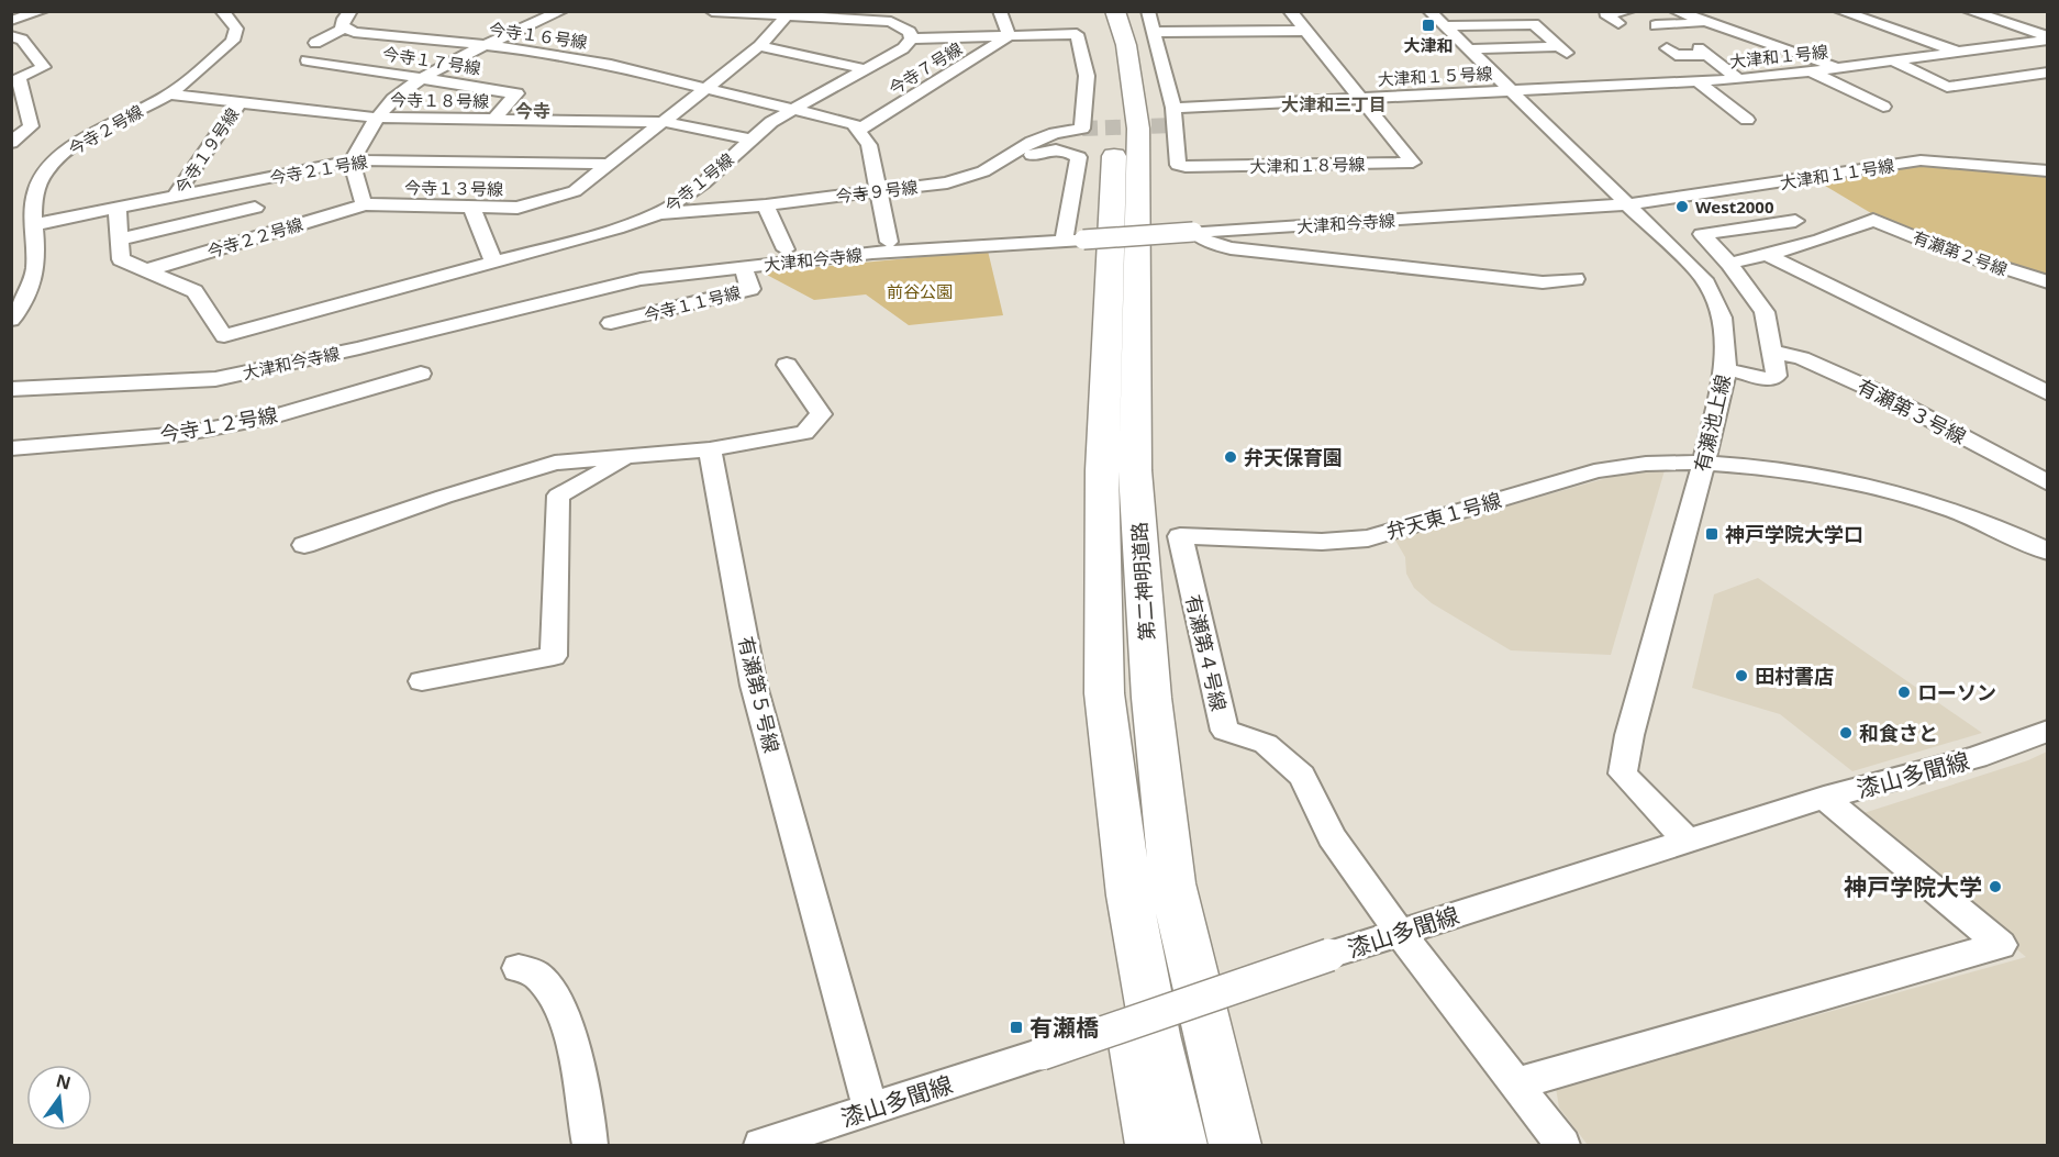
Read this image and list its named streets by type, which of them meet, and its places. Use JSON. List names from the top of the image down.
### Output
{
  "streets": {
    "highway": ["第二神明道路"],
    "street": [
      "今寺１６号線",
      "大津和１号線",
      "今寺１７号線",
      "今寺７号線",
      "大津和１５号線",
      "今寺１８号線",
      "今寺２号線",
      "今寺１９号線",
      "大津和１８号線",
      "今寺２１号線",
      "大津和１１号線",
      "今寺１号線",
      "今寺１３号線",
      "今寺９号線",
      "大津和今寺線",
      "今寺２２号線",
      "有瀬第２号線",
      "今寺１１号線",
      "有瀬第３号線",
      "有瀬池上線",
      "今寺１２号線",
      "弁天東１号線",
      "有瀬第４号線",
      "有瀬第５号線",
      "漆山多聞線"
    ]
  },
  "crossings": [
    ["今寺１６号線", "今寺７号線"],
    ["今寺１６号線", "今寺１号線"],
    ["今寺１６号線", "今寺１３号線"],
    ["大津和１号線", "大津和１５号線"],
    ["大津和１号線", "有瀬池上線"],
    ["今寺１７号線", "今寺１８号線"],
    ["今寺７号線", "今寺９号線"],
    ["大津和１５号線", "大津和１８号線"],
    ["大津和１５号線", "有瀬池上線"],
    ["今寺１８号線", "今寺２号線"],
    ["今寺１８号線", "今寺１９号線"],
    ["今寺１８号線", "今寺１号線"],
    ["今寺１８号線", "今寺１３号線"],
    ["今寺２号線", "今寺２１号線"],
    ["今寺１９号線", "今寺２１号線"],
    ["今寺２１号線", "今寺１３号線"],
    ["大津和１１号線", "大津和今寺線"],
    ["大津和１１号線", "有瀬池上線"],
    ["今寺１号線", "今寺９号線"],
    ["今寺１３号線", "今寺２２号線"],
    ["大津和今寺線", "今寺１１号線"],
    ["大津和今寺線", "有瀬池上線"],
    ["有瀬池上線", "弁天東１号線"],
    ["有瀬池上線", "漆山多聞線"],
    ["弁天東１号線", "有瀬第４号線"],
    ["有瀬第４号線", "漆山多聞線"],
    ["有瀬第５号線", "漆山多聞線"]
  ],
  "districts": ["大津和三丁目", "今寺"],
  "parks": ["前谷公園"],
  "places": {
    "transit": ["大津和", "神戸学院大学口", "有瀬橋"],
    "other": [
      "West2000",
      "弁天保育園",
      "田村書店",
      "ローソン",
      "和食さと",
      "神戸学院大学"
    ]
  },
  "north": "top"
}
